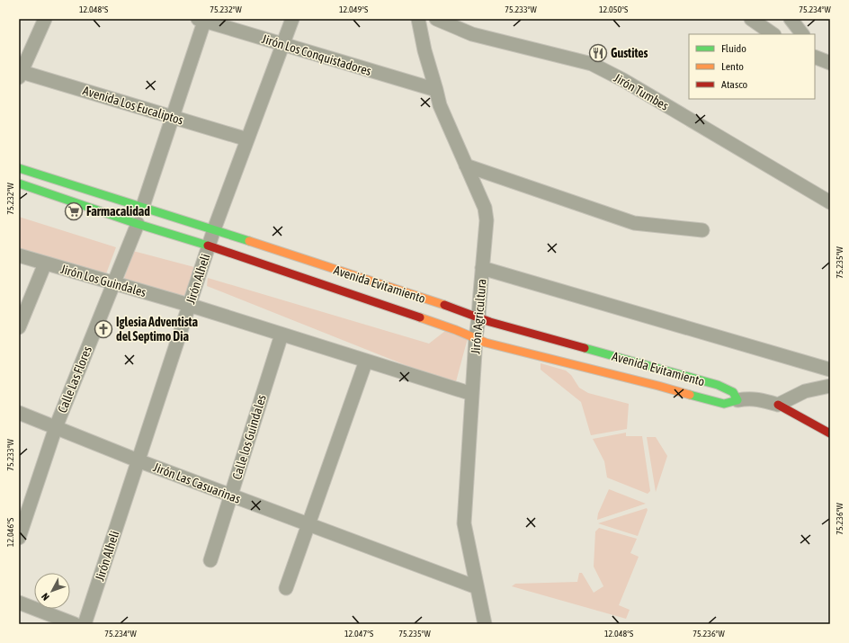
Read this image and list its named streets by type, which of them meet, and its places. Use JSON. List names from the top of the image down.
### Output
{
  "streets": {
    "street": [
      "Jirón Los Conquistadores",
      "Jirón Tumbes",
      "Avenida Los Eucaliptos",
      "Jirón Alheli",
      "Jirón Los Guindales",
      "Avenida Evitamiento",
      "Jirón Agricultura",
      "Calle Las Flores",
      "Calle los Guindales",
      "Jirón Las Casuarinas"
    ]
  },
  "crossings": [
    ["Jirón Los Conquistadores", "Jirón Alheli"],
    ["Jirón Los Conquistadores", "Jirón Agricultura"],
    ["Avenida Los Eucaliptos", "Jirón Alheli"],
    ["Jirón Alheli", "Jirón Los Guindales"],
    ["Jirón Alheli", "Avenida Evitamiento"],
    ["Jirón Alheli", "Jirón Las Casuarinas"],
    ["Jirón Los Guindales", "Jirón Agricultura"],
    ["Jirón Los Guindales", "Calle Las Flores"],
    ["Jirón Los Guindales", "Calle los Guindales"],
    ["Avenida Evitamiento", "Jirón Agricultura"],
    ["Avenida Evitamiento", "Calle Las Flores"],
    ["Jirón Agricultura", "Jirón Las Casuarinas"],
    ["Calle Las Flores", "Jirón Las Casuarinas"],
    ["Calle los Guindales", "Jirón Las Casuarinas"]
  ],
  "places": {
    "restaurant": ["Gustites"],
    "supermarket": ["Farmacalidad"],
    "church": ["Iglesia Adventista del Septimo Dia"]
  },
  "legend": ["Fluido", "Lento", "Atasco"],
  "north": "bottom left",
  "coordinates": [
    "12.048°S",
    "75.232°W",
    "12.049°S",
    "75.233°W",
    "12.050°S",
    "75.234°W",
    "75.235°W",
    "75.236°W",
    "12.046°S",
    "12.047°S"
  ]
}
